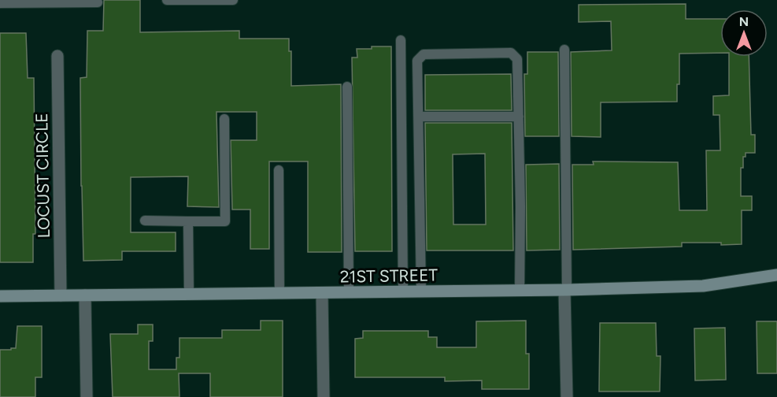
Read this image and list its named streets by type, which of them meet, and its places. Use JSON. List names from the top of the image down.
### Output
{
  "streets": {
    "street": ["LOCUST CIRCLE", "21ST STREET"]
  },
  "crossings": [
    ["LOCUST CIRCLE", "21ST STREET"]
  ],
  "north": "top"
}
